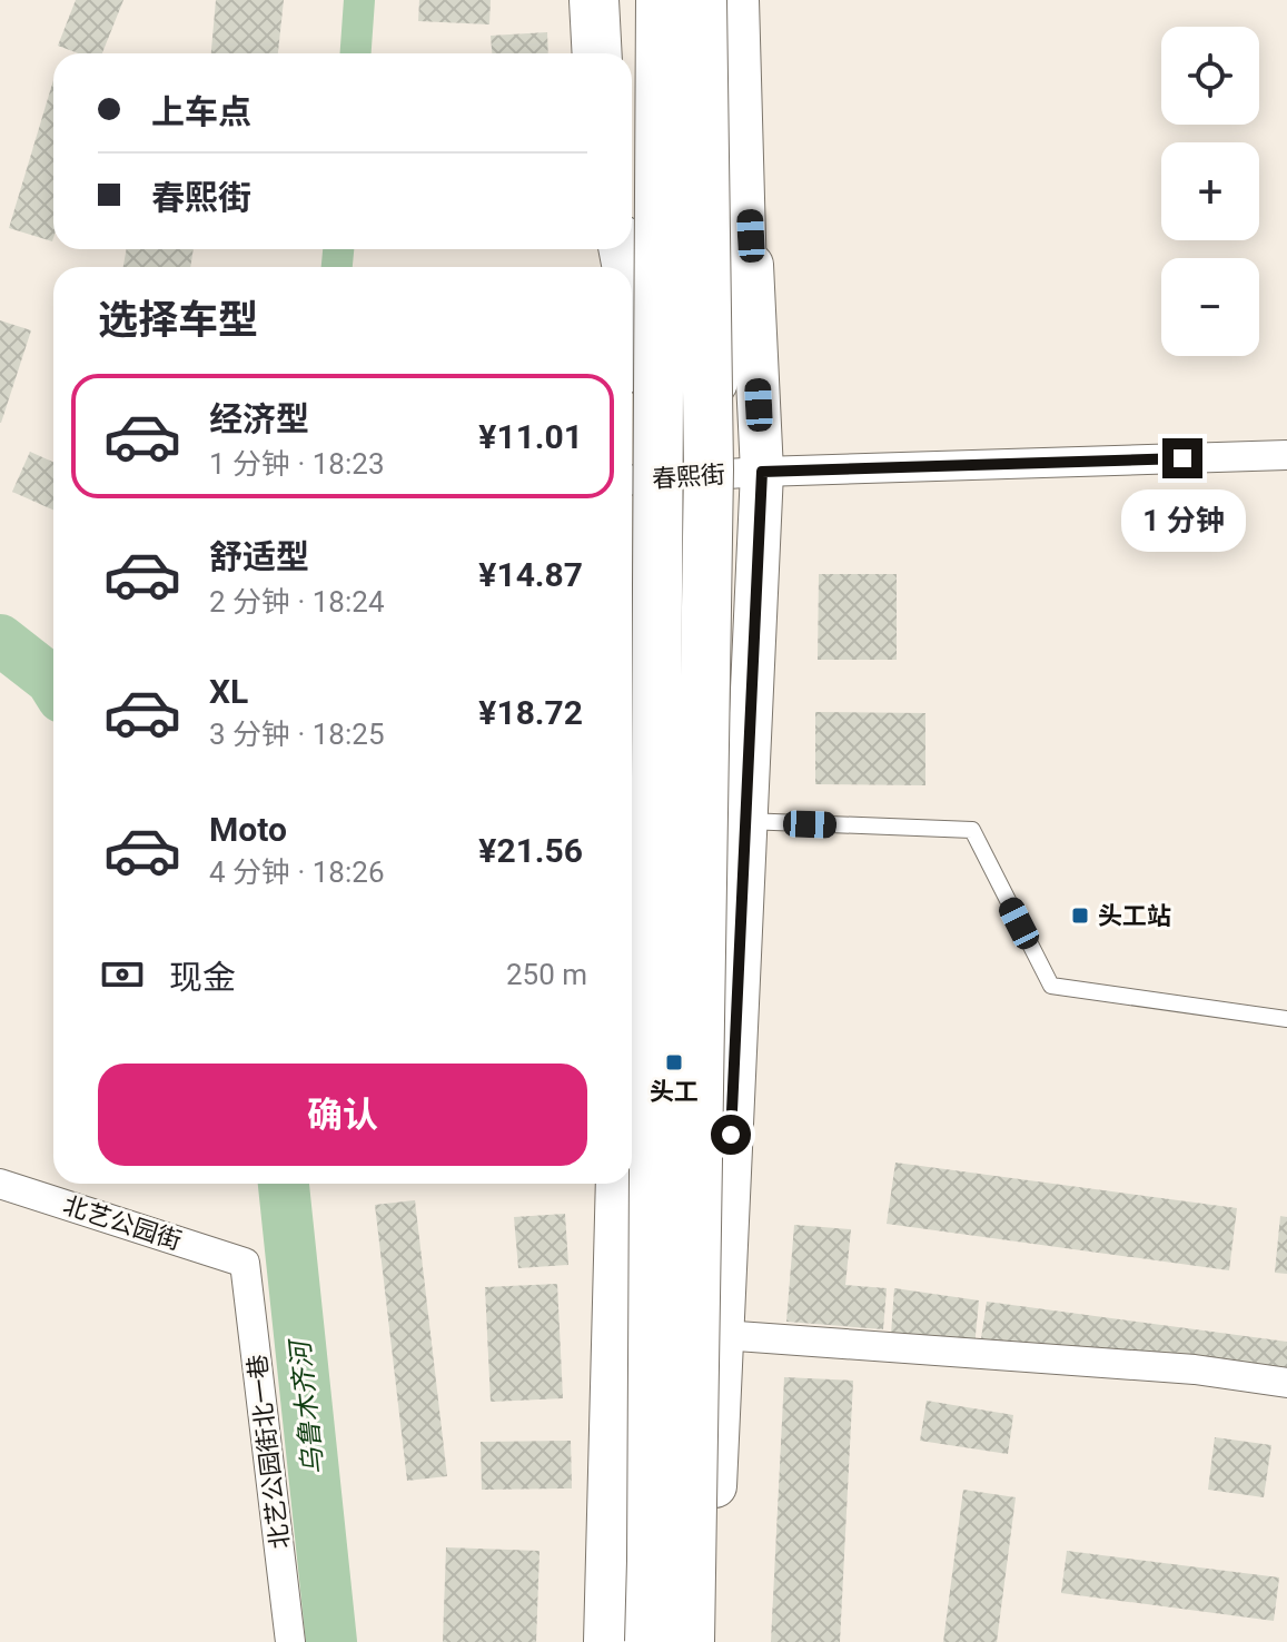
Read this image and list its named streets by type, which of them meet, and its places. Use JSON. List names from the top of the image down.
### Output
{
  "streets": {
    "street": ["春熙街", "北艺公园街", "北艺公园街北一巷"]
  },
  "crossings": [
    ["北艺公园街", "北艺公园街北一巷"]
  ],
  "water": ["乌鲁木齐河"],
  "places": {
    "transit": ["头工站", "头工"]
  },
  "page": {
    "map_buttons": ["+", "−"],
    "banner": ["上车点", "春熙街"],
    "heading": "选择车型",
    "list": [
      {
        "name": "经济型",
        "note": "1 分钟 · 18:23",
        "value": "¥11.01"
      },
      {
        "name": "舒适型",
        "note": "2 分钟 · 18:24",
        "value": "¥14.87"
      },
      {
        "name": "XL",
        "note": "3 分钟 · 18:25",
        "value": "¥18.72"
      },
      {
        "name": "Moto",
        "note": "4 分钟 · 18:26",
        "value": "¥21.56"
      }
    ],
    "bubble": "1 分钟",
    "pay": ["现金", "250 m"],
    "buttons": "确认"
  }
}
